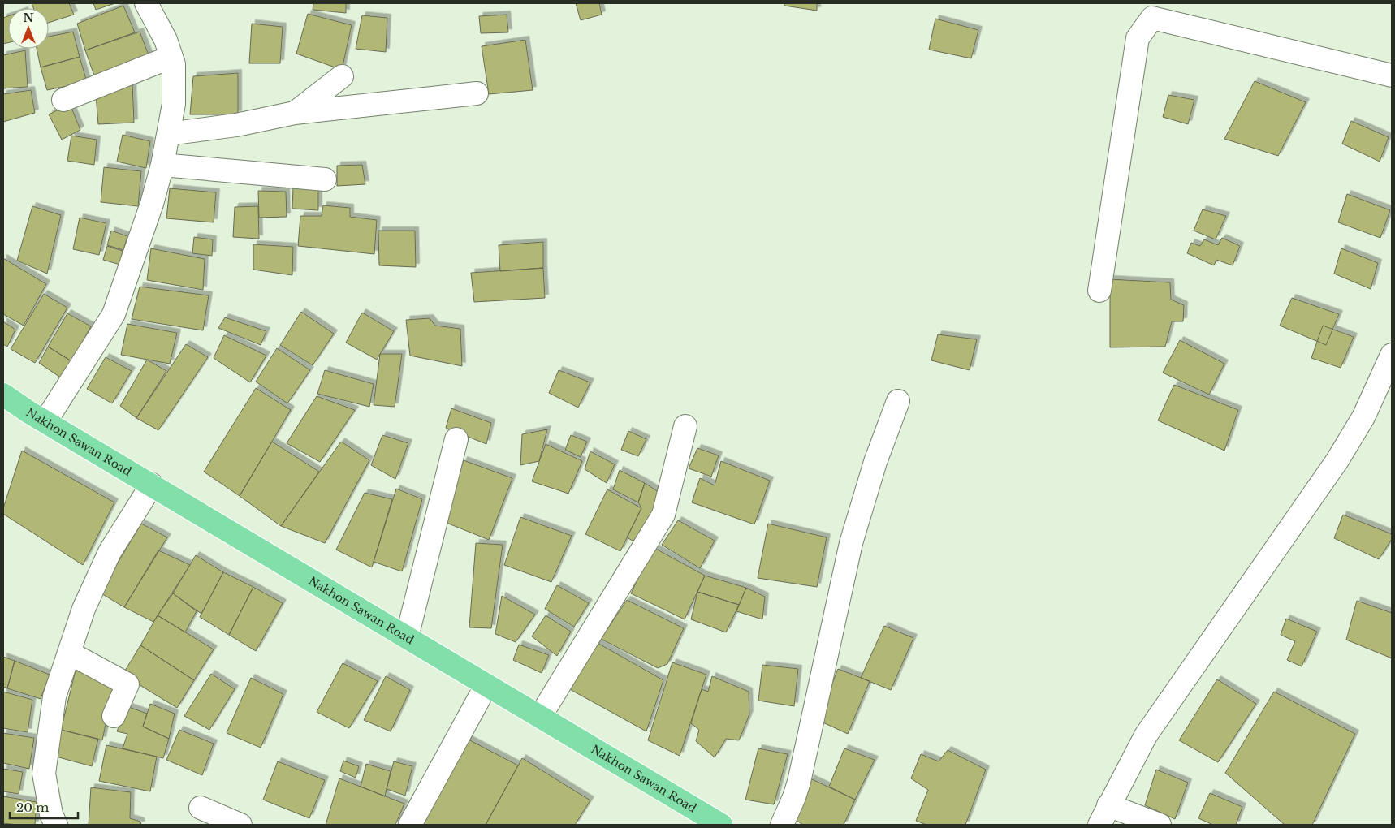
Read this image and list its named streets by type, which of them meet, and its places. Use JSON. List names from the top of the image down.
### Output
{
  "streets": {
    "main road": ["Nakhon Sawan Road"]
  },
  "scale_bar": "20 m",
  "north": "top"
}
